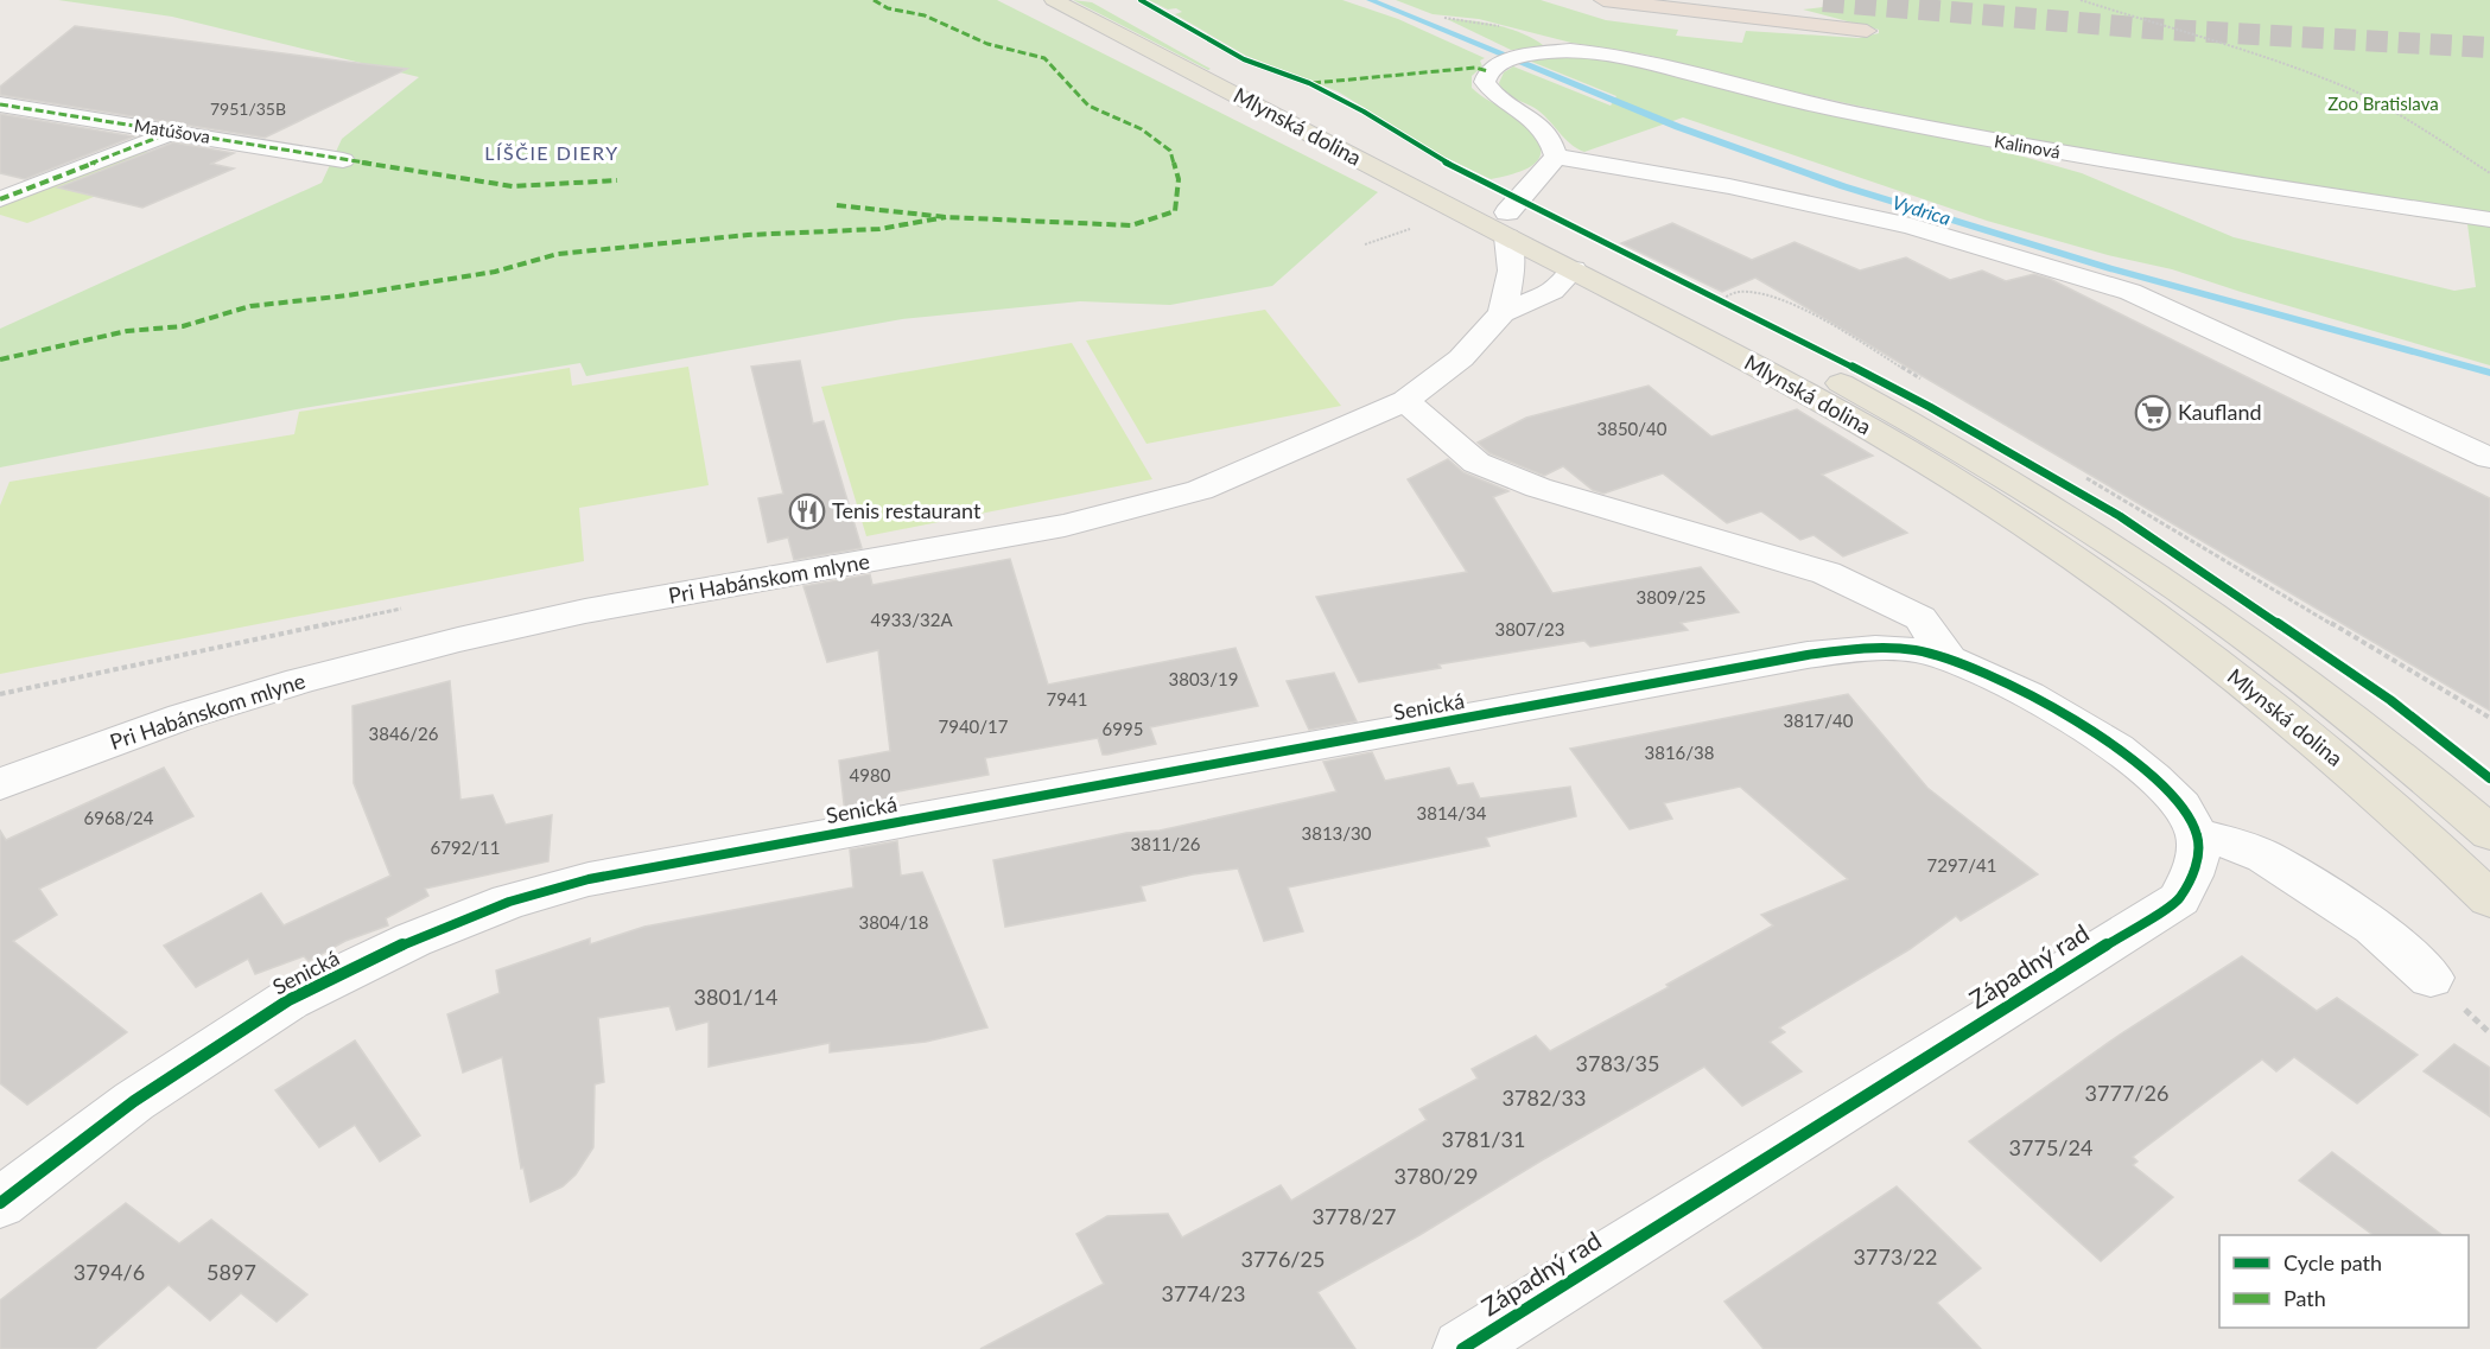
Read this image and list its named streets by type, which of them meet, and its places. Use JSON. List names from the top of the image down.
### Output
{
  "streets": {
    "main road": ["Mlynská dolina"],
    "street": [
      "Matúšova",
      "Kalinová",
      "Pri Habánskom mlyne",
      "Senická",
      "Západný rad"
    ]
  },
  "crossings": [
    ["Mlynská dolina", "Pri Habánskom mlyne"]
  ],
  "districts": ["LÍŠČIE DIERY"],
  "water": ["Vydrica"],
  "parks": ["Zoo Bratislava"],
  "places": {
    "supermarket": ["Kaufland"],
    "restaurant": ["Tenis restaurant"]
  },
  "house_numbers": [
    "7951/35B",
    "3850/40",
    "3809/25",
    "4933/32A",
    "3807/23",
    "3803/19",
    "7941",
    "3817/40",
    "7940/17",
    "6995",
    "3846/26",
    "3816/38",
    "4980",
    "3814/34",
    "6968/24",
    "3813/30",
    "3811/26",
    "6792/11",
    "7297/41",
    "3804/18",
    "3801/14",
    "3783/35",
    "3777/26",
    "3782/33",
    "3781/31",
    "3775/24",
    "3780/29",
    "3778/27",
    "3773/22",
    "3776/25",
    "3794/6",
    "5897",
    "3774/23"
  ],
  "legend": ["Cycle path", "Path"]
}
